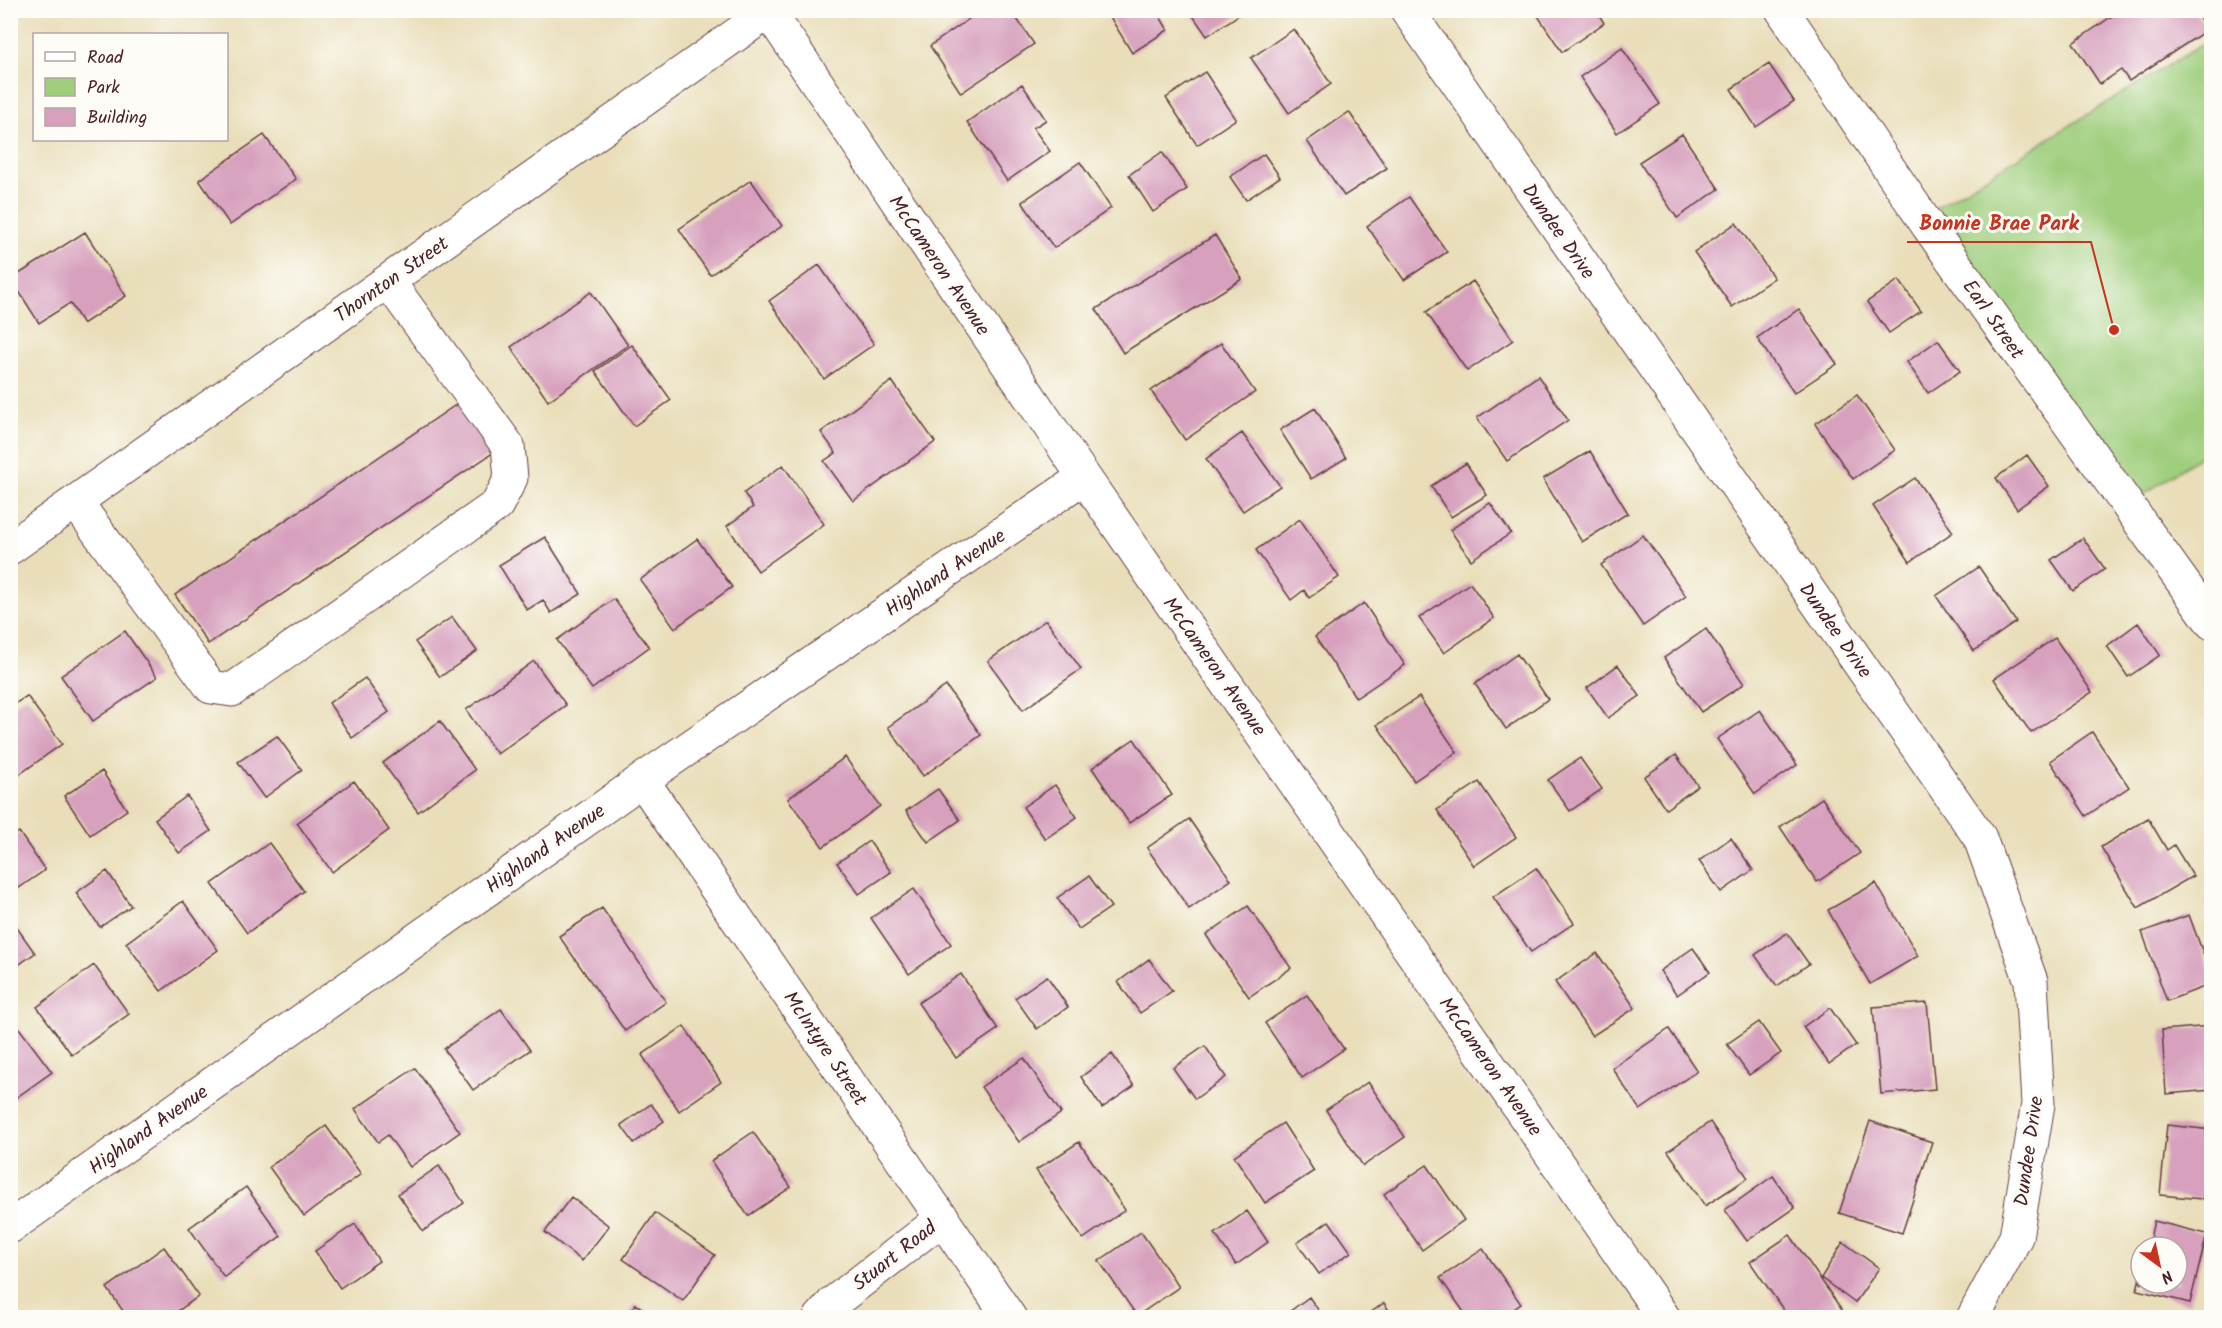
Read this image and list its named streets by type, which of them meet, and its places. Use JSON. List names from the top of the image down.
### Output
{
  "streets": {
    "street": [
      "Dundee Drive",
      "McCameron Avenue",
      "Thornton Street",
      "Earl Street",
      "Highland Avenue",
      "McIntyre Street",
      "Stuart Road"
    ]
  },
  "crossings": [
    ["McCameron Avenue", "Thornton Street"],
    ["McCameron Avenue", "Highland Avenue"],
    ["Highland Avenue", "McIntyre Street"],
    ["McIntyre Street", "Stuart Road"]
  ],
  "places": ["Bonnie Brae Park"],
  "legend": ["Road", "Park", "Building"],
  "north": "bottom right"
}
